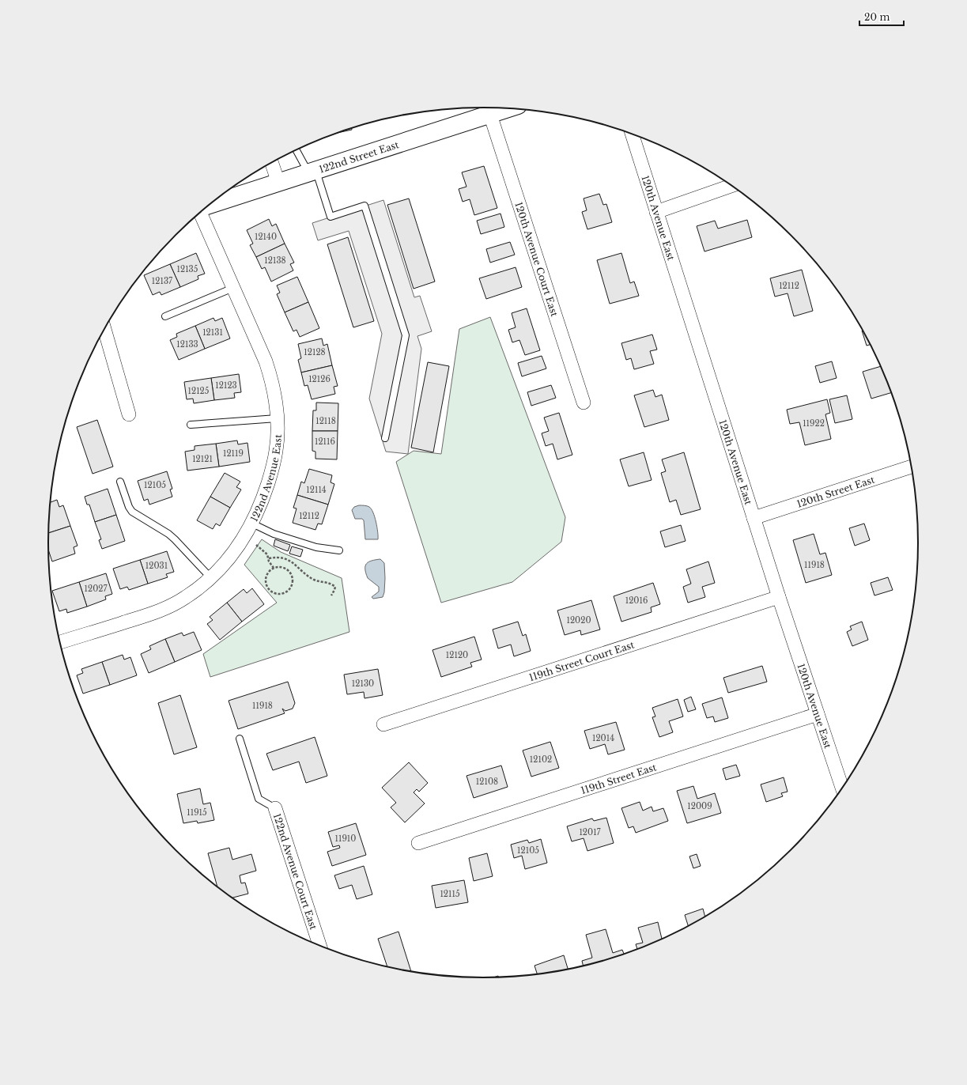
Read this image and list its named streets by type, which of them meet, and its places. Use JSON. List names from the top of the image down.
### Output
{
  "streets": {
    "street": [
      "122nd Street East",
      "120th Avenue East",
      "120th Avenue Court East",
      "122nd Avenue East",
      "120th Street East",
      "119th Street Court East",
      "119th Street East",
      "122nd Avenue Court East"
    ]
  },
  "crossings": [
    ["122nd Street East", "120th Avenue Court East"],
    ["120th Avenue East", "120th Street East"],
    ["120th Avenue East", "119th Street Court East"],
    ["120th Avenue East", "119th Street East"]
  ],
  "house_numbers": [
    "12140",
    "12138",
    "12135",
    "12137",
    "12112",
    "12131",
    "12133",
    "12128",
    "12126",
    "12123",
    "12125",
    "12118",
    "11922",
    "12116",
    "12119",
    "12121",
    "12105",
    "12114",
    "12112",
    "11918",
    "12031",
    "12027",
    "12016",
    "12020",
    "12120",
    "12130",
    "11918",
    "12014",
    "12102",
    "12108",
    "12009",
    "11915",
    "12017",
    "11910",
    "12105",
    "12115"
  ],
  "scale_bar": "20 m"
}
